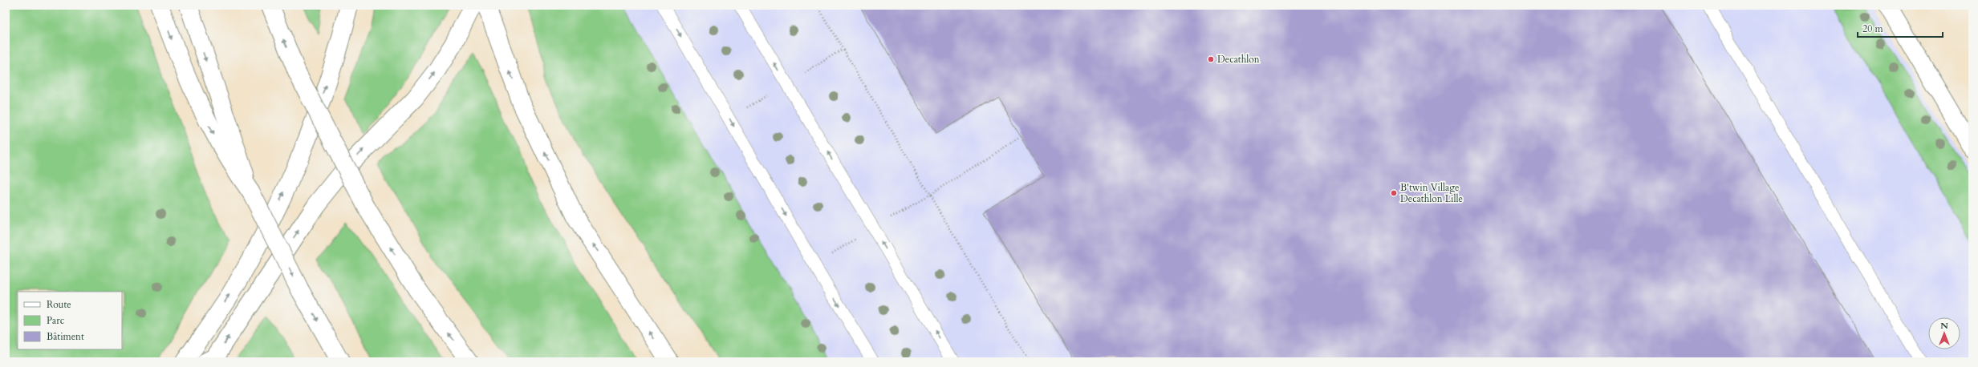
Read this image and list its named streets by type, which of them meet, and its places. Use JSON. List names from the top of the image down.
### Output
{
  "places": ["Decathlon", "B'twin Village Decathlon Lille"],
  "legend": ["Route", "Parc", "Bâtiment"],
  "scale_bar": "20 m",
  "north": "top"
}
